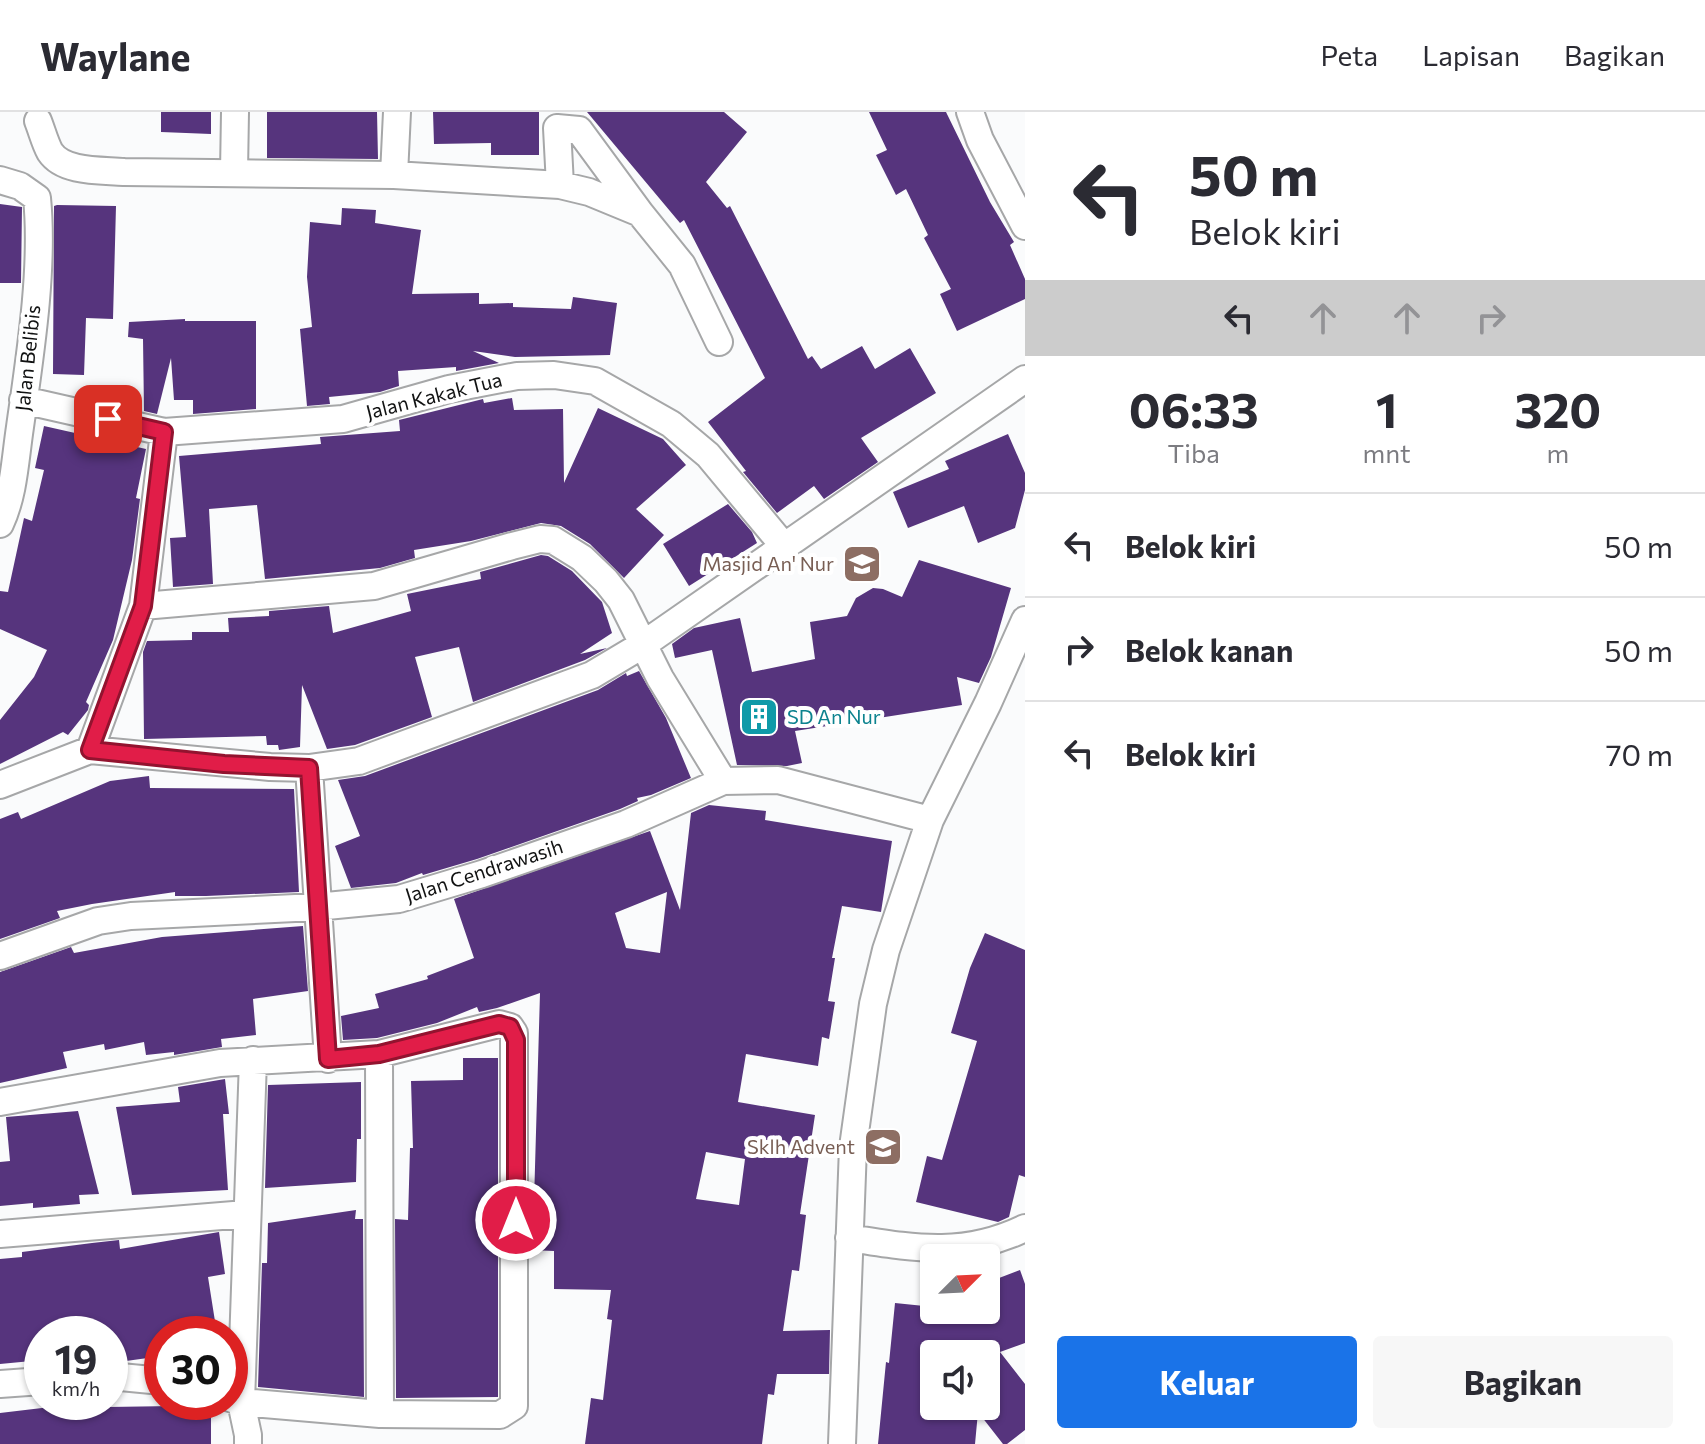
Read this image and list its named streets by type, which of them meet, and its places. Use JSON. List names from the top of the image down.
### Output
{
  "streets": {
    "street": ["Jalan Belibis", "Jalan Kakak Tua", "Jalan Cendrawasih"]
  },
  "crossings": [
    ["Jalan Belibis", "Jalan Kakak Tua"]
  ],
  "places": {
    "school or university": ["Masjid An' Nur", "Sklh Advent"],
    "building": ["SD An Nur"]
  },
  "north": "top right",
  "page": {
    "header": "Waylane",
    "nav": ["Peta", "Lapisan", "Bagikan"],
    "turn": ["50 m", "Belok kiri"],
    "eta": [
      "06:33",
      "Tiba",
      "1",
      "mnt",
      "320",
      "m"
    ],
    "list": [
      {
        "name": "Belok kiri",
        "value": "50 m"
      },
      {
        "name": "Belok kanan",
        "value": "50 m"
      },
      {
        "name": "Belok kiri",
        "value": "70 m"
      }
    ],
    "speed": "19 km/h",
    "limit": "30",
    "buttons": ["Keluar", "Bagikan"]
  }
}
